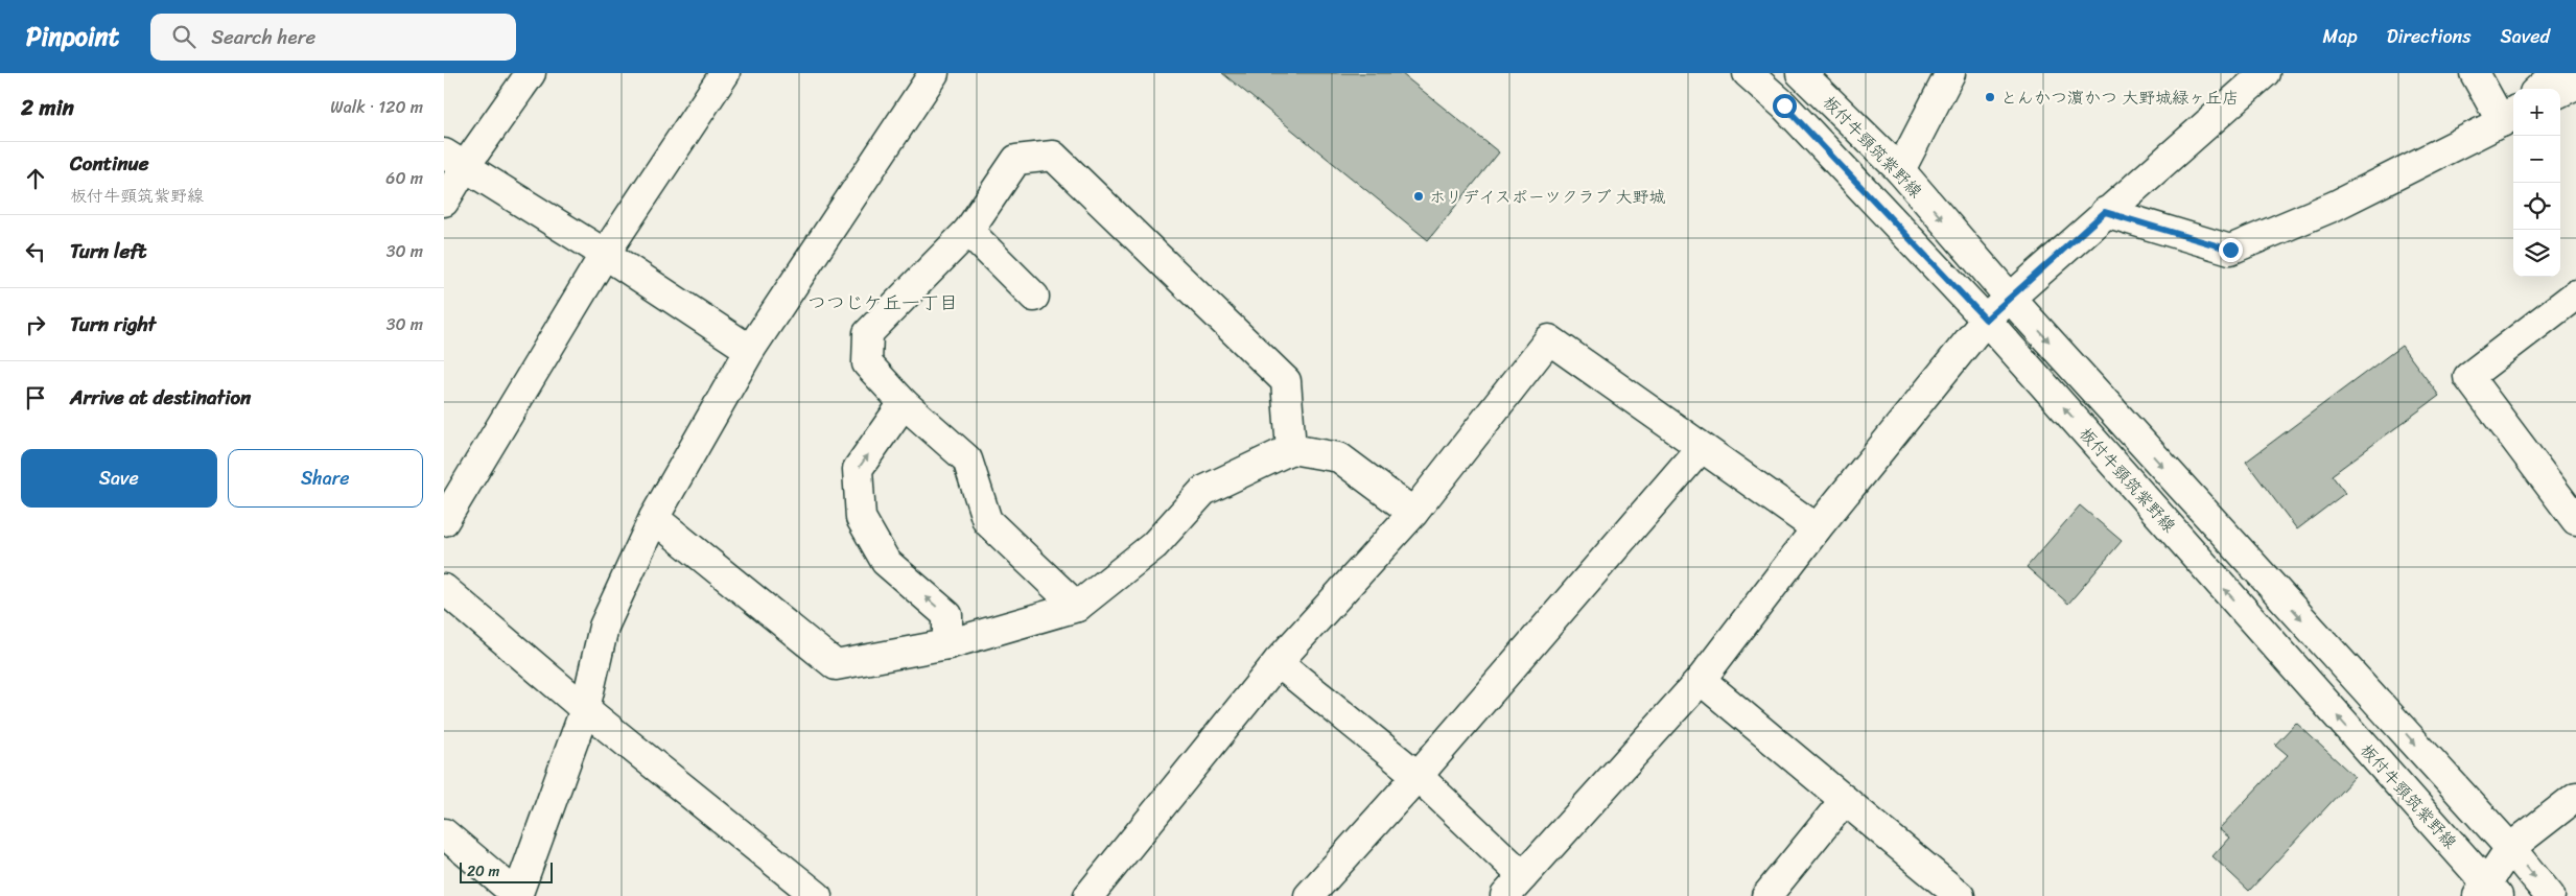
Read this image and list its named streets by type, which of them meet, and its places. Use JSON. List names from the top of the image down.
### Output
{
  "streets": {
    "street": ["板付牛頸筑紫野線"]
  },
  "districts": ["つつじケ丘一丁目"],
  "places": ["とんかつ濵かつ 大野城緑ヶ丘店", "ホリデイスポーツクラブ 大野城"],
  "scale_bar": "20 m",
  "page": {
    "header": "Pinpoint",
    "search": "Search here",
    "nav": ["Map", "Directions", "Saved"],
    "heading": ["2 min", "Walk · 120 m"],
    "map_buttons": ["+", "−"],
    "list": [
      ["Continue", "板付牛頸筑紫野線", "60 m"],
      ["Turn left", "30 m"],
      ["Turn right", "30 m"],
      "Arrive at destination"
    ],
    "buttons": ["Save", "Share"],
    "scale": "20 m"
  }
}
